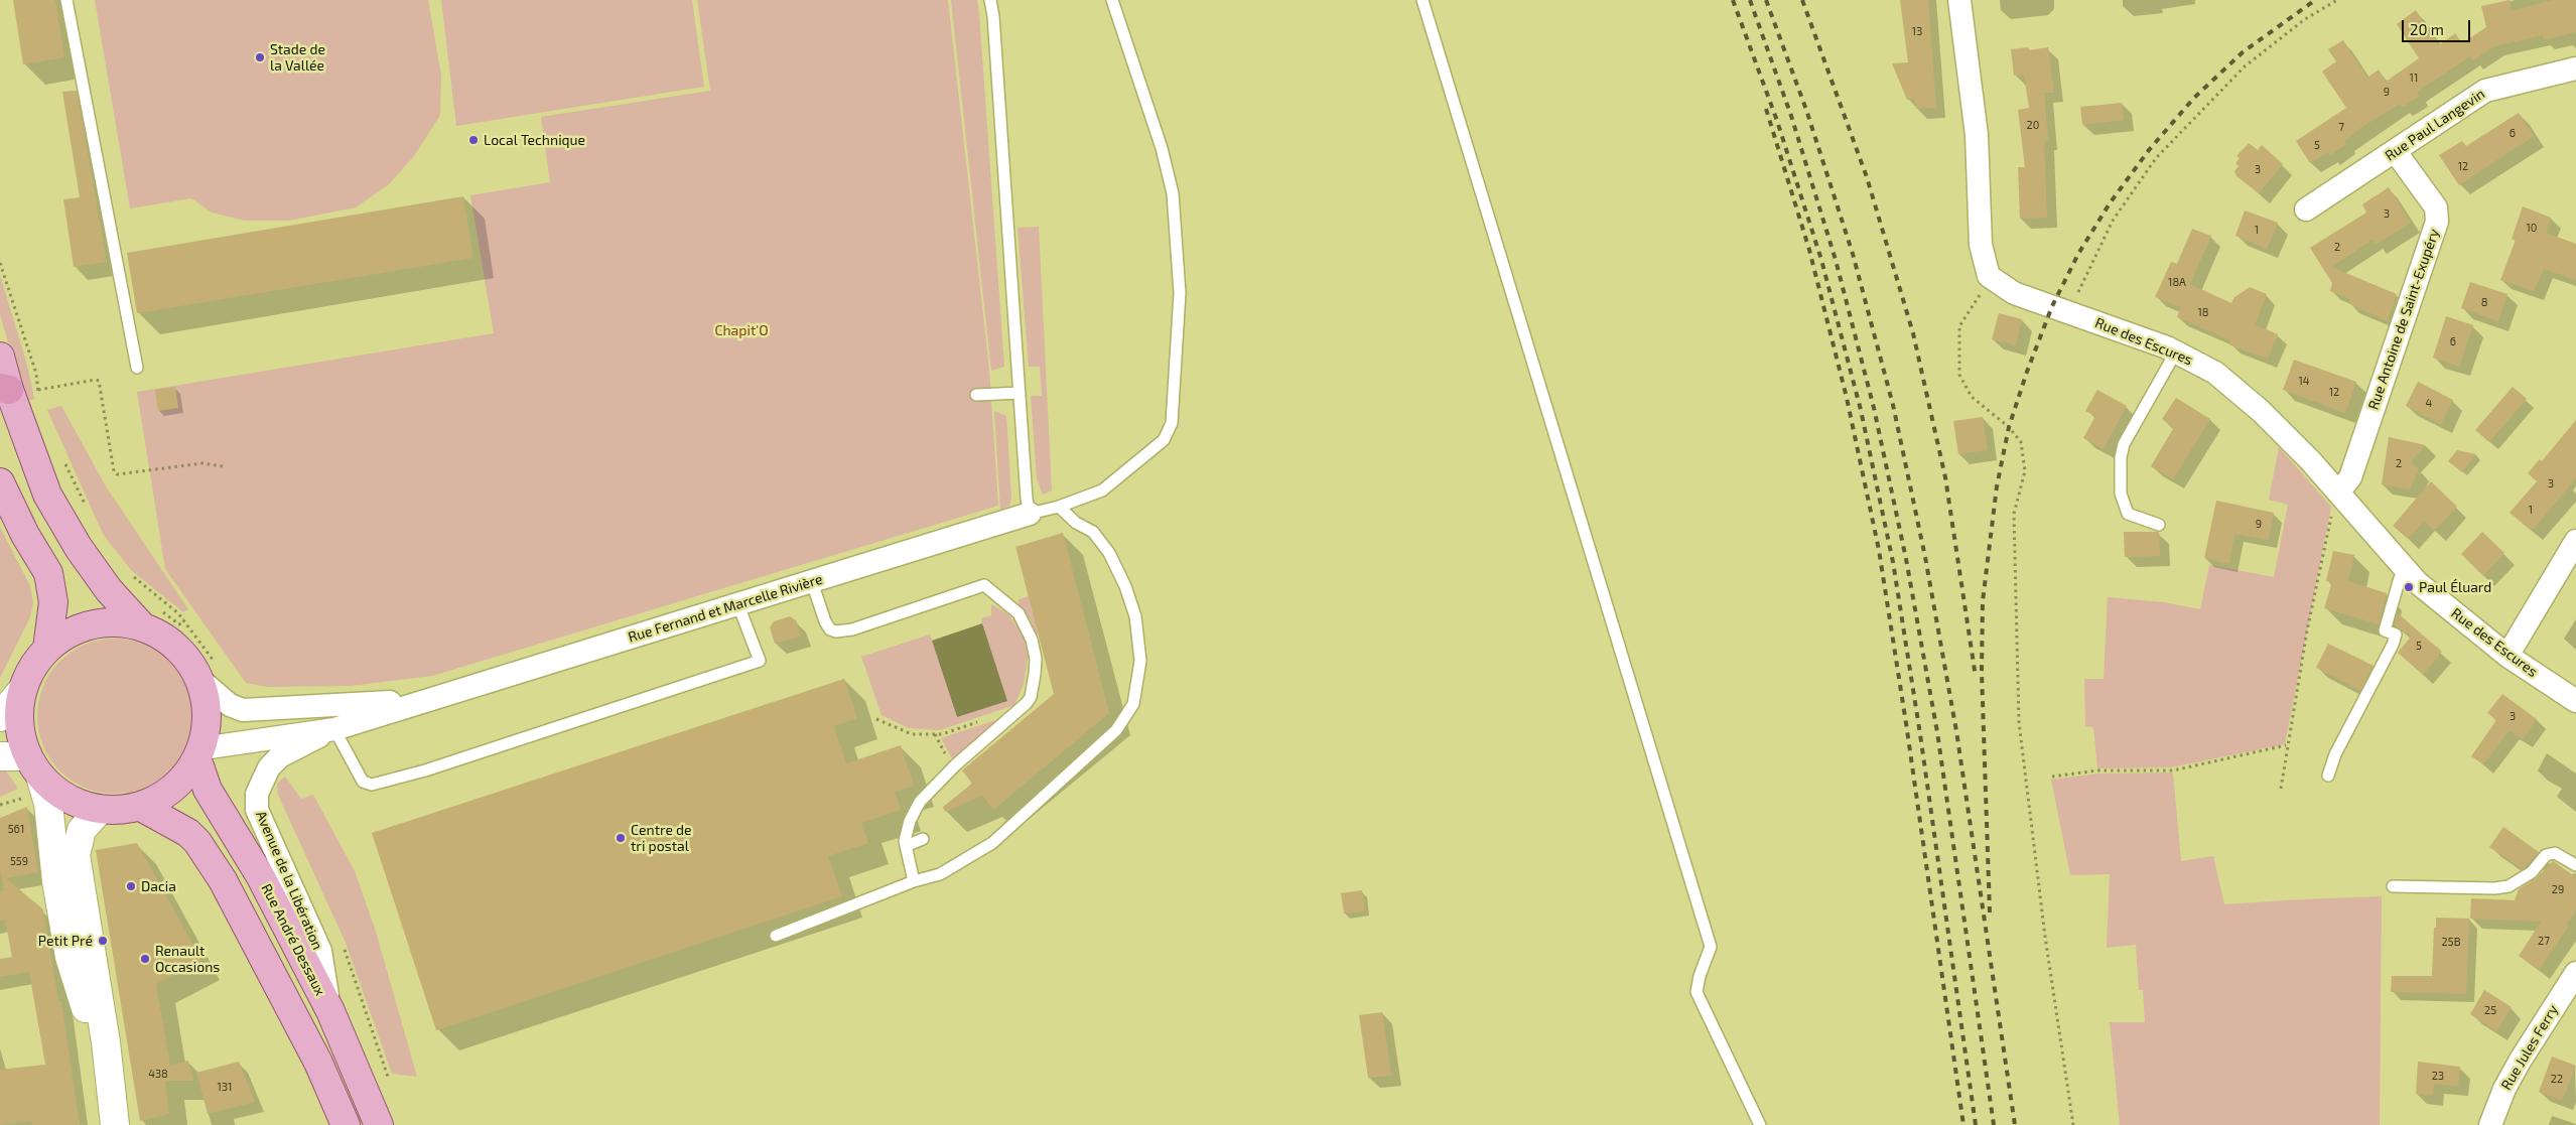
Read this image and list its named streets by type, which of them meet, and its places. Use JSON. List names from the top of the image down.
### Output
{
  "streets": {
    "main road": ["Rue André Dessaux"],
    "street": [
      "Rue Paul Langevin",
      "Rue Antoine de Saint-Exupéry",
      "Rue des Escures",
      "Rue Fernand et Marcelle Rivière",
      "Avenue de la Libération",
      "Rue Jules Ferry"
    ]
  },
  "crossings": [
    ["Rue Paul Langevin", "Rue Antoine de Saint-Exupéry"],
    ["Rue Antoine de Saint-Exupéry", "Rue des Escures"],
    ["Rue Fernand et Marcelle Rivière", "Avenue de la Libération"],
    ["Rue Fernand et Marcelle Rivière", "Rue André Dessaux"],
    ["Avenue de la Libération", "Rue André Dessaux"]
  ],
  "parks": ["Chapit'O"],
  "places": [
    "Stade de la Vallée",
    "Local Technique",
    "Paul Éluard",
    "Centre de tri postal",
    "Dacia",
    "Petit Pré",
    "Renault Occasions"
  ],
  "house_numbers": [
    "13",
    "11",
    "9",
    "20",
    "7",
    "6",
    "5",
    "12",
    "3",
    "3",
    "10",
    "1",
    "2",
    "18A",
    "8",
    "18",
    "6",
    "14",
    "12",
    "4",
    "2",
    "3",
    "1",
    "9",
    "5",
    "3",
    "561",
    "559",
    "29",
    "27",
    "25B",
    "25",
    "438",
    "23",
    "22",
    "131"
  ],
  "scale_bar": "20 m"
}
